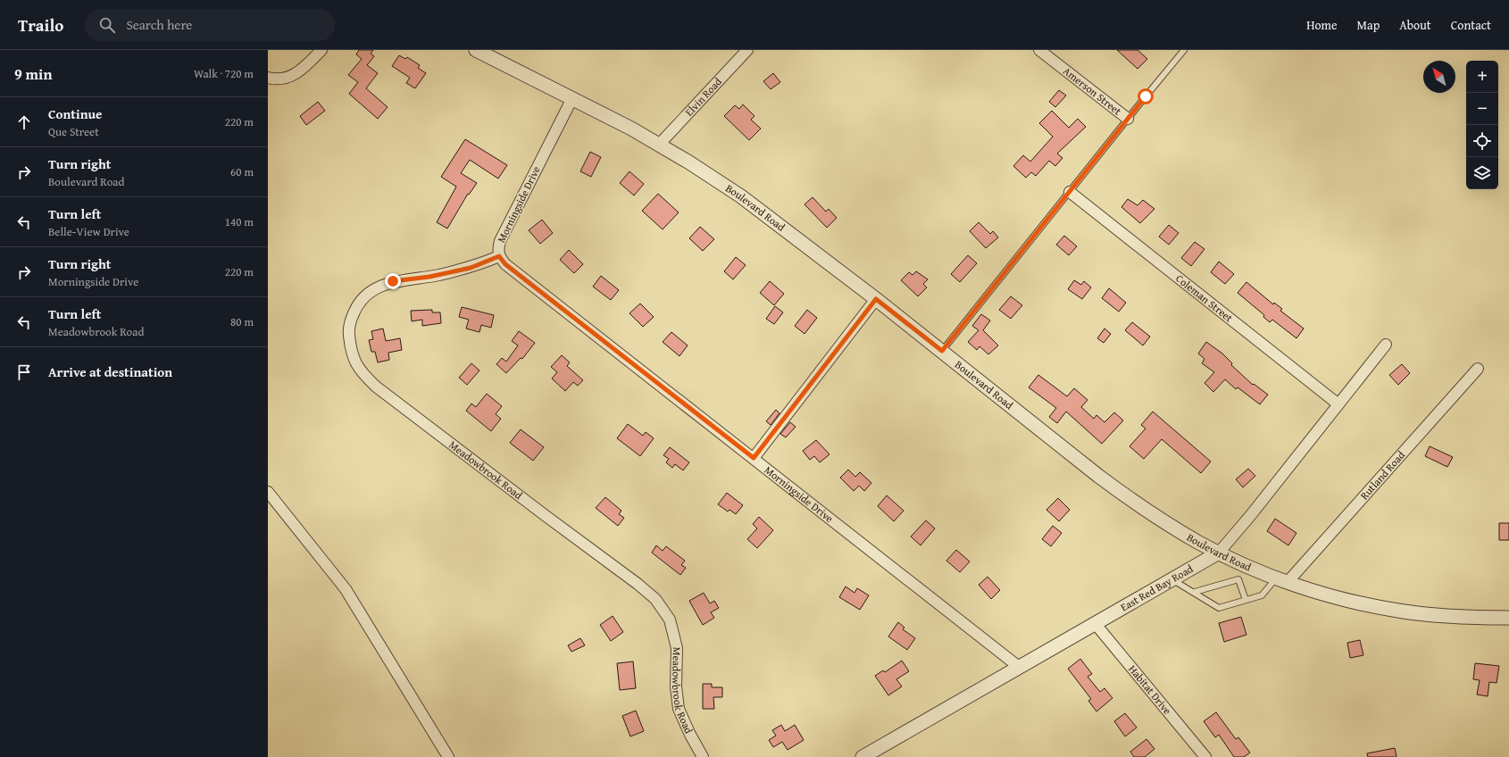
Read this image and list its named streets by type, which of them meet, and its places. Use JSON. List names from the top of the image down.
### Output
{
  "streets": {
    "street": [
      "Amerson Street",
      "Elvin Road",
      "Morningside Drive",
      "Boulevard Road",
      "Coleman Street",
      "Meadowbrook Road",
      "Rutland Road",
      "East Red Bay Road",
      "Habitat Drive"
    ]
  },
  "crossings": [
    ["Elvin Road", "Boulevard Road"],
    ["Morningside Drive", "Boulevard Road"],
    ["Morningside Drive", "Meadowbrook Road"],
    ["Morningside Drive", "East Red Bay Road"],
    ["Boulevard Road", "Rutland Road"],
    ["Boulevard Road", "East Red Bay Road"],
    ["Coleman Street", "East Red Bay Road"],
    ["East Red Bay Road", "Habitat Drive"]
  ],
  "north": "top left",
  "page": {
    "header": "Trailo",
    "search": "Search here",
    "nav": [
      "Home",
      "Map",
      "About",
      "Contact"
    ],
    "heading": ["9 min", "Walk · 720 m"],
    "map_buttons": ["+", "−"],
    "list": [
      ["Continue", "Que Street", "220 m"],
      ["Turn right", "Boulevard Road", "60 m"],
      ["Turn left", "Belle-View Drive", "140 m"],
      ["Turn right", "Morningside Drive", "220 m"],
      ["Turn left", "Meadowbrook Road", "80 m"],
      "Arrive at destination"
    ]
  }
}
